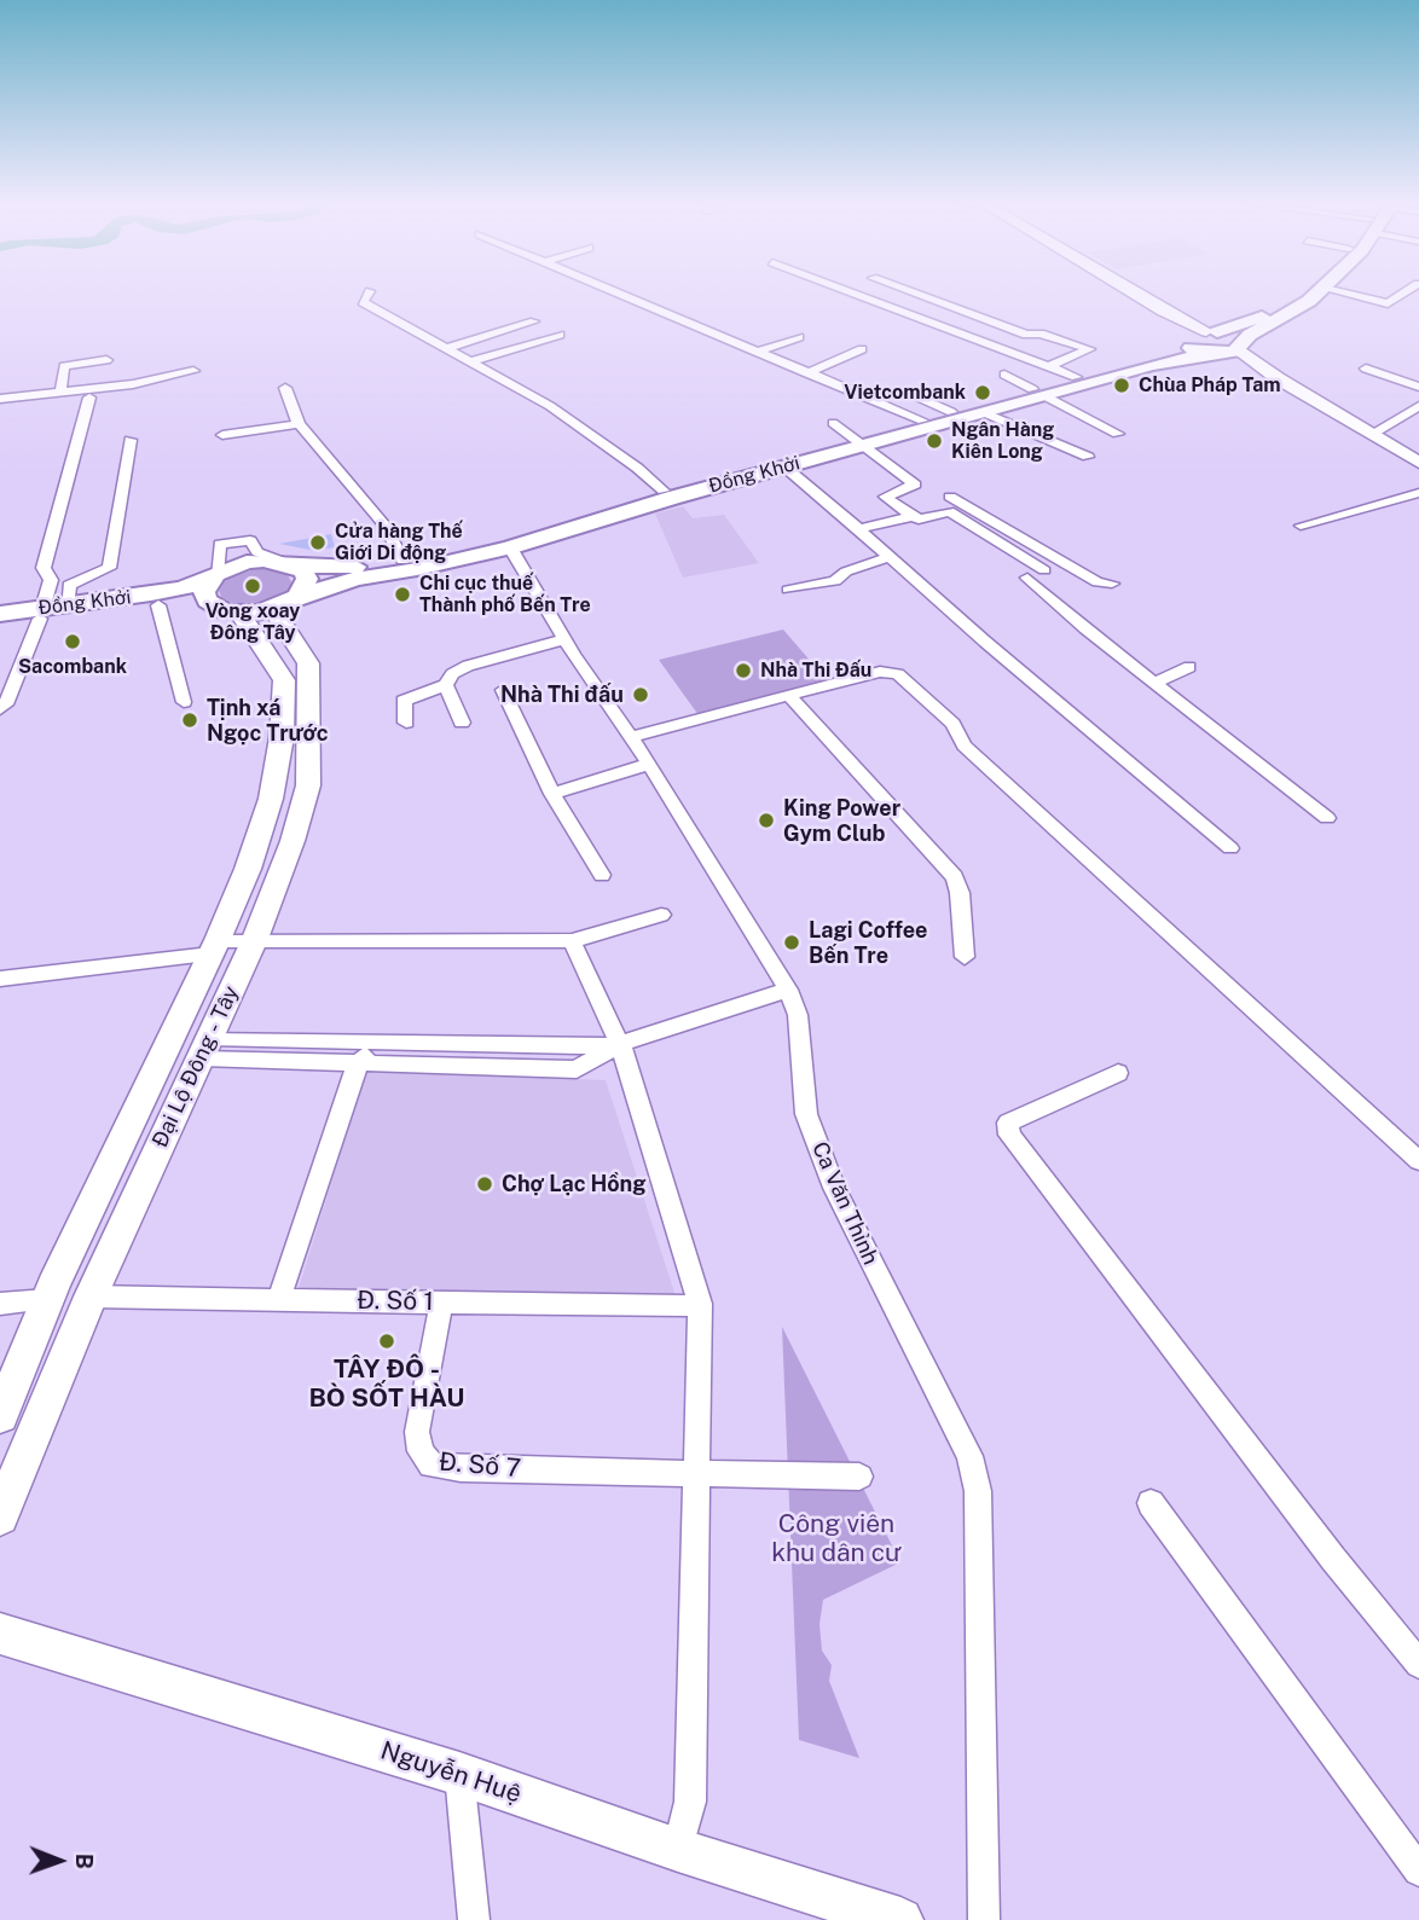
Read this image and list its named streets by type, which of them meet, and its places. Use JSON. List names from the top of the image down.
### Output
{
  "streets": {
    "main road": ["Đồng Khởi"],
    "street": [
      "Đại Lộ Đông - Tây",
      "Ca Văn Thỉnh",
      "Đ. Số 1",
      "Đ. Số 7",
      "Nguyễn Huệ"
    ]
  },
  "crossings": [
    ["Đồng Khởi", "Đại Lộ Đông - Tây"],
    ["Đồng Khởi", "Ca Văn Thỉnh"],
    ["Đại Lộ Đông - Tây", "Đ. Số 1"],
    ["Đ. Số 1", "Đ. Số 7"]
  ],
  "parks": ["Công viên khu dân cư"],
  "places": [
    "Chùa Pháp Tam",
    "Vietcombank",
    "Ngân Hàng Kiên Long",
    "Cửa hàng Thế Giới Di động",
    "Vòng xoay Đông Tây",
    "Chi cục thuế Thành phố Bến Tre",
    "Sacombank",
    "Nhà Thi Đấu",
    "Nhà Thi đấu",
    "Tịnh xá Ngọc Trước",
    "King Power Gym Club",
    "Lagi Coffee Bến Tre",
    "Chợ Lạc Hồng",
    "TÂY ĐÔ - BÒ SỐT HÀU"
  ],
  "north": "right"
}
